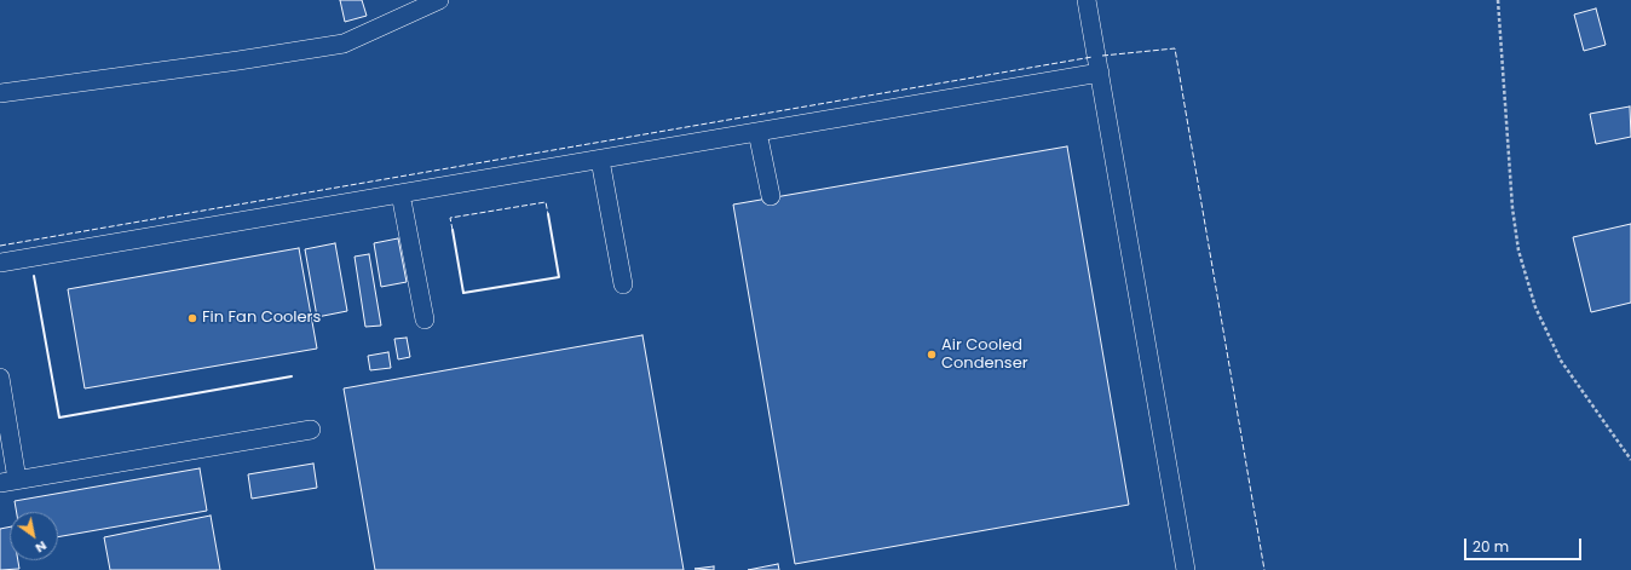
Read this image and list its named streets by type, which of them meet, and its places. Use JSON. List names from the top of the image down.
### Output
{
  "places": ["Fin Fan Coolers", "Air Cooled Condenser"],
  "scale_bar": "20 m",
  "north": "bottom right"
}
